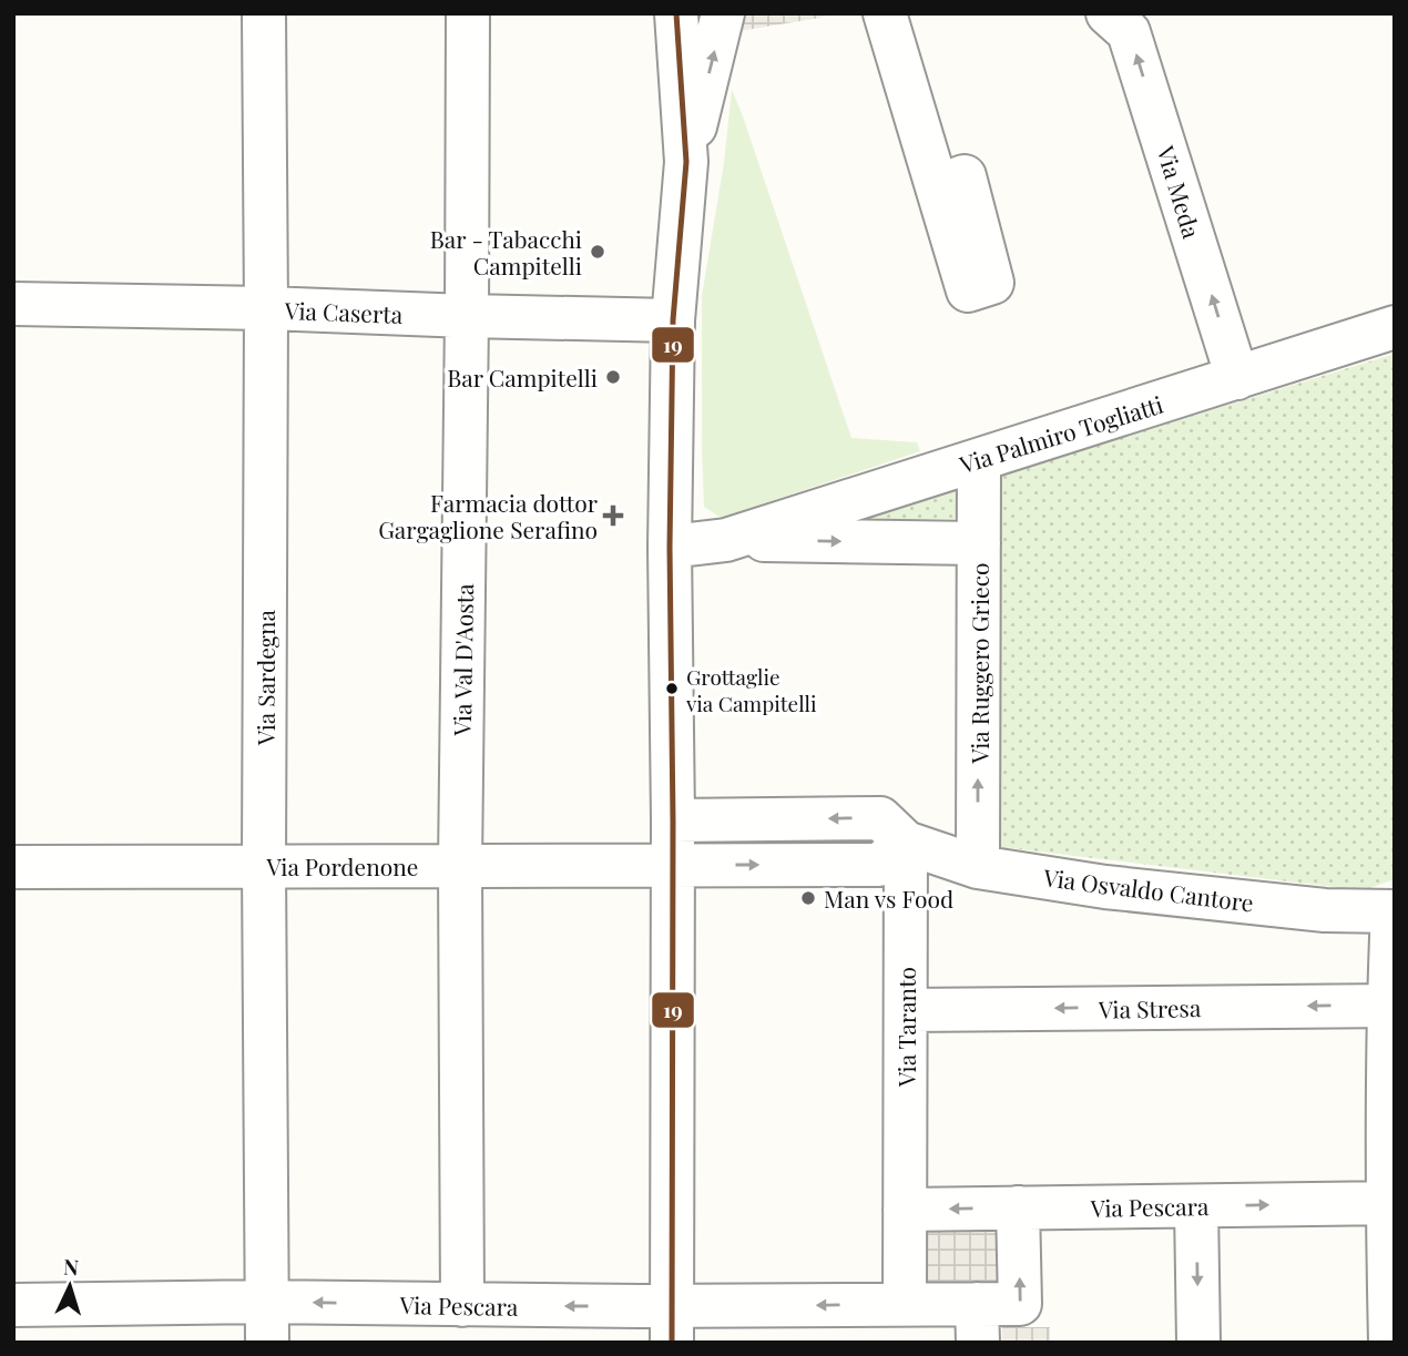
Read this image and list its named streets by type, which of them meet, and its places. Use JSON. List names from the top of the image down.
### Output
{
  "streets": {
    "street": [
      "Via Meda",
      "Via Caserta",
      "Via Palmiro Togliatti",
      "Via Val D'Aosta",
      "Via Ruggero Grieco",
      "Via Sardegna",
      "Via Pordenone",
      "Via Osvaldo Cantore",
      "Via Stresa",
      "Via Taranto",
      "Via Pescara"
    ]
  },
  "crossings": [
    ["Via Meda", "Via Palmiro Togliatti"],
    ["Via Caserta", "Via Val D'Aosta"],
    ["Via Caserta", "Via Sardegna"],
    ["Via Palmiro Togliatti", "Via Ruggero Grieco"],
    ["Via Val D'Aosta", "Via Pordenone"],
    ["Via Val D'Aosta", "Via Pescara"],
    ["Via Ruggero Grieco", "Via Osvaldo Cantore"],
    ["Via Sardegna", "Via Pordenone"],
    ["Via Sardegna", "Via Pescara"],
    ["Via Osvaldo Cantore", "Via Taranto"],
    ["Via Stresa", "Via Taranto"],
    ["Via Taranto", "Via Pescara"]
  ],
  "one_way": ["Via Meda", "Via Stresa"],
  "places": {
    "other": [
      "Bar - Tabacchi Campitelli",
      "Bar Campitelli",
      "Grottaglie via Campitelli",
      "Man vs Food"
    ],
    "health": ["Farmacia dottor Gargaglione Serafino"]
  },
  "lines": ["transit line 19"],
  "north": "top"
}
